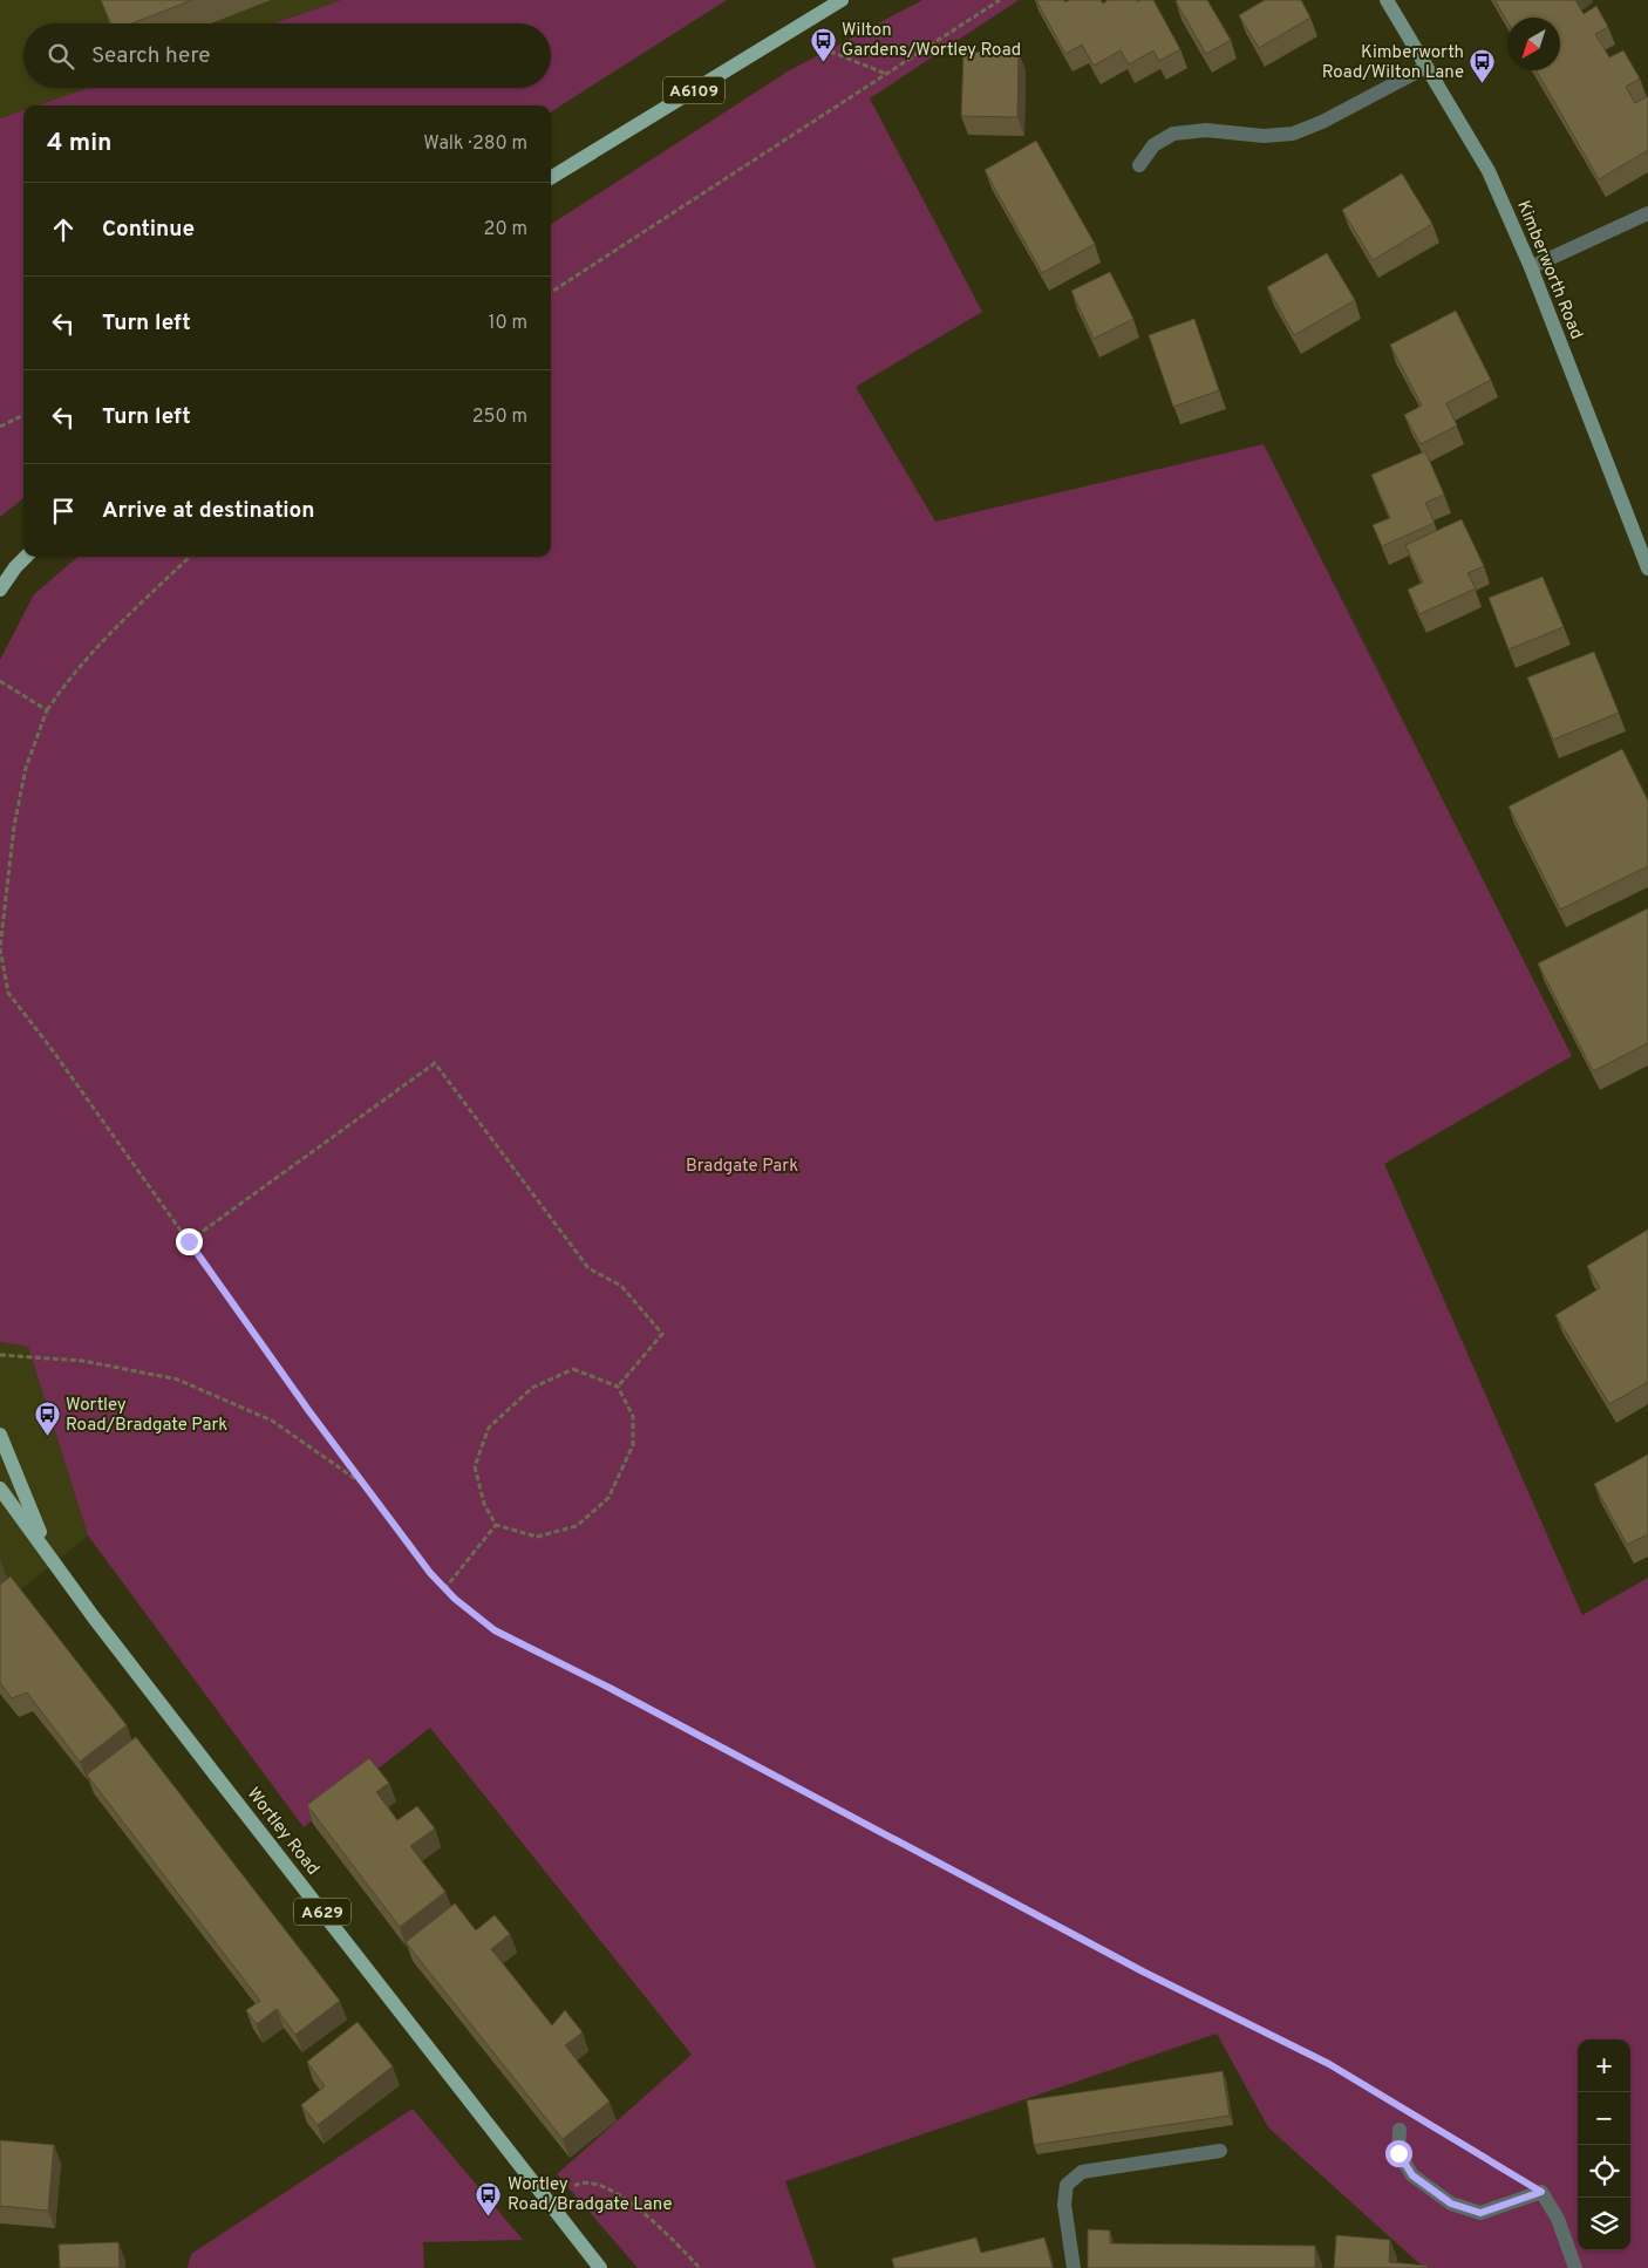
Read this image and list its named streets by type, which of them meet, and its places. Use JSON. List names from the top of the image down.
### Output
{
  "streets": {
    "main road": ["A6109", "Wortley Road", "A629"],
    "street": ["Kimberworth Road"]
  },
  "parks": ["Bradgate Park"],
  "places": {
    "bus stop": [
      "Wilton Gardens/Wortley Road",
      "Kimberworth Road/Wilton Lane",
      "Wortley Road/Bradgate Park",
      "Wortley Road/Bradgate Lane"
    ]
  },
  "north": "bottom left",
  "page": {
    "search": "Search here",
    "heading": ["4 min", "Walk · 280 m"],
    "list": [
      ["Continue", "20 m"],
      ["Turn left", "10 m"],
      ["Turn left", "250 m"],
      "Arrive at destination"
    ],
    "map_buttons": ["+", "−"]
  }
}
